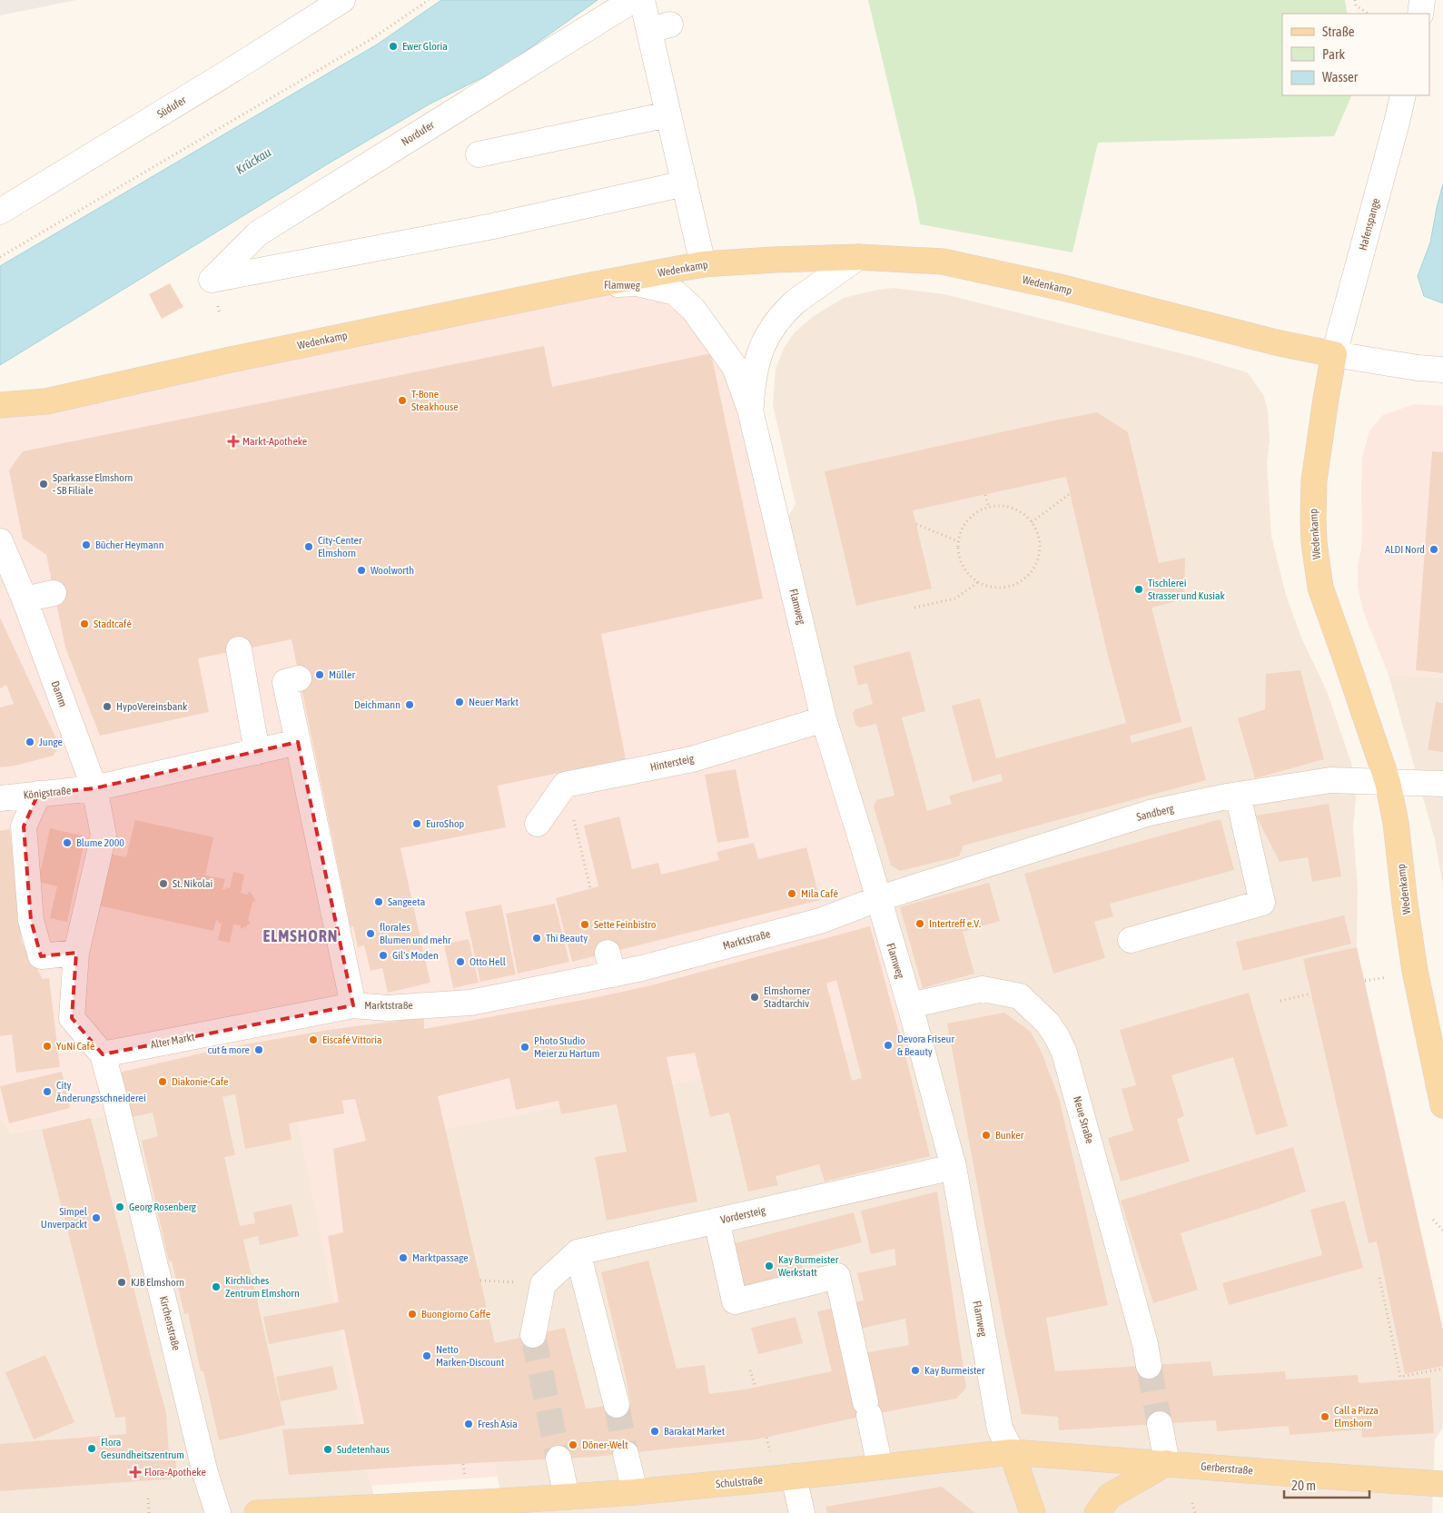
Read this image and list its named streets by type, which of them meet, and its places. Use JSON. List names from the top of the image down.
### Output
{
  "streets": {
    "main road": [
      "Wedenkamp",
      "Flamweg",
      "Gerberstraße",
      "Schulstraße"
    ],
    "street": [
      "Südufer",
      "Nordufer",
      "Hafenspange",
      "Damm",
      "Hintersteig",
      "Königstraße",
      "Sandberg",
      "Marktstraße",
      "Alter Markt",
      "Neue Straße",
      "Vordersteig",
      "Kirchenstraße"
    ]
  },
  "crossings": [
    ["Hafenspange", "Wedenkamp"],
    ["Wedenkamp", "Flamweg"],
    ["Wedenkamp", "Sandberg"],
    ["Flamweg", "Hintersteig"],
    ["Flamweg", "Sandberg"],
    ["Flamweg", "Marktstraße"],
    ["Flamweg", "Neue Straße"],
    ["Flamweg", "Vordersteig"],
    ["Flamweg", "Gerberstraße"],
    ["Flamweg", "Schulstraße"],
    ["Damm", "Königstraße"],
    ["Sandberg", "Marktstraße"],
    ["Marktstraße", "Alter Markt"],
    ["Alter Markt", "Kirchenstraße"],
    ["Gerberstraße", "Schulstraße"]
  ],
  "districts": ["ELMSHORN"],
  "water": ["Krückau"],
  "places": {
    "other": [
      "Ewer Gloria",
      "T-Bone Steakhouse",
      "Sparkasse Elmshorn - SB Filiale",
      "Bücher Heymann",
      "City-Center Elmshorn",
      "ALDI Nord",
      "Woolworth",
      "Tischlerei Strasser und Kusiak",
      "Stadtcafé",
      "Müller",
      "Neuer Markt",
      "Deichmann",
      "HypoVereinsbank",
      "Junge",
      "EuroShop",
      "Blume 2000",
      "St. Nikolai",
      "Mila Café",
      "Sangeeta",
      "Intertreff e.V.",
      "Sette Feinbistro",
      "florales Blumen und mehr",
      "Thi Beauty",
      "Gil's Moden",
      "Otto Hell",
      "Elmshorner Stadtarchiv",
      "Eiscafé Vittoria",
      "Devora Friseur & Beauty",
      "YuNi Café",
      "Photo Studio Meier zu Hartum",
      "cut & more",
      "Diakonie-Cafe",
      "City Änderungsschneiderei",
      "Bunker",
      "Georg Rosenberg",
      "Simpel Unverpackt",
      "Marktpassage",
      "Kay Burmeister Werkstatt",
      "KJB Elmshorn",
      "Kirchliches Zentrum Elmshorn",
      "Buongiorno Caffe",
      "Netto Marken-Discount",
      "Kay Burmeister",
      "Call a Pizza Elmshorn",
      "Fresh Asia",
      "Barakat Market",
      "Döner-Welt",
      "Flora Gesundheitszentrum",
      "Sudetenhaus"
    ],
    "health": ["Markt-Apotheke", "Flora-Apotheke"]
  },
  "legend": ["Straße", "Park", "Wasser"],
  "scale_bar": "20 m"
}
